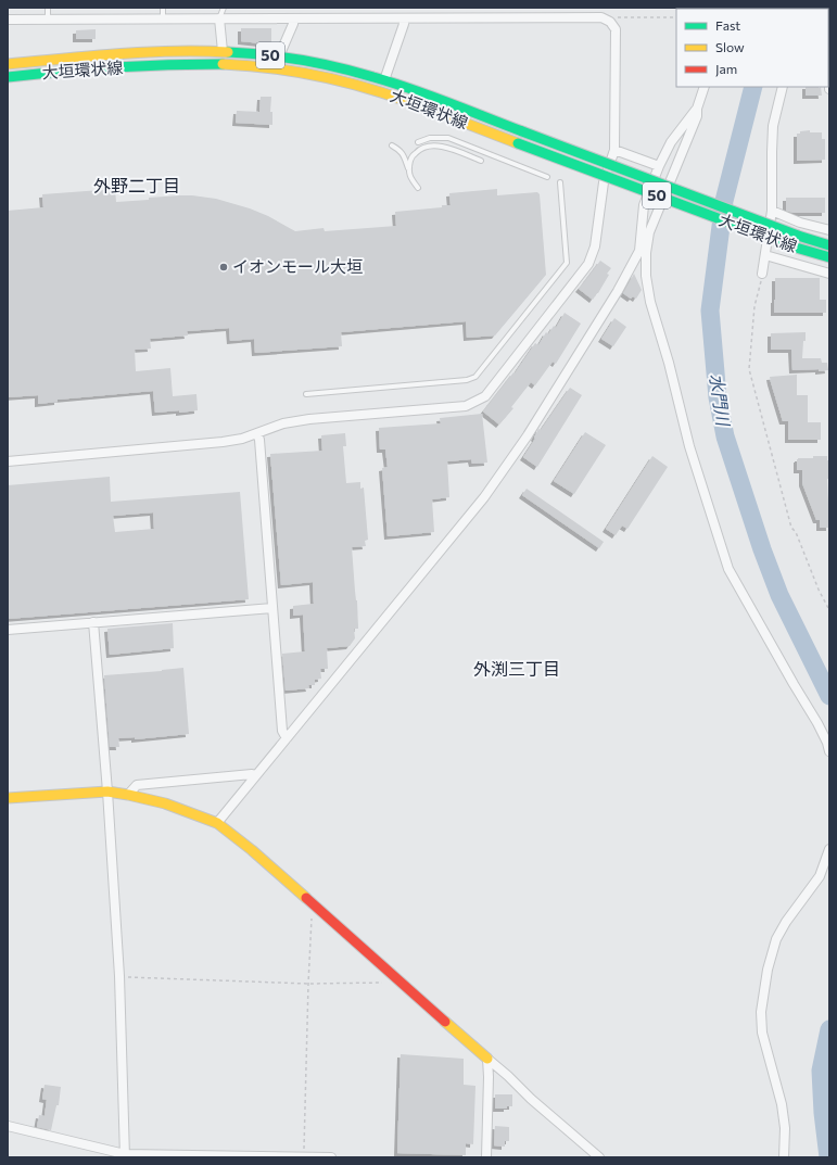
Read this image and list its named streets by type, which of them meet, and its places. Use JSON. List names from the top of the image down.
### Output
{
  "streets": {
    "main road": ["50", "大垣環状線"]
  },
  "districts": ["外野二丁目", "外渕三丁目"],
  "water": ["水門川"],
  "places": ["イオンモール大垣"],
  "legend": ["Fast", "Slow", "Jam"]
}
